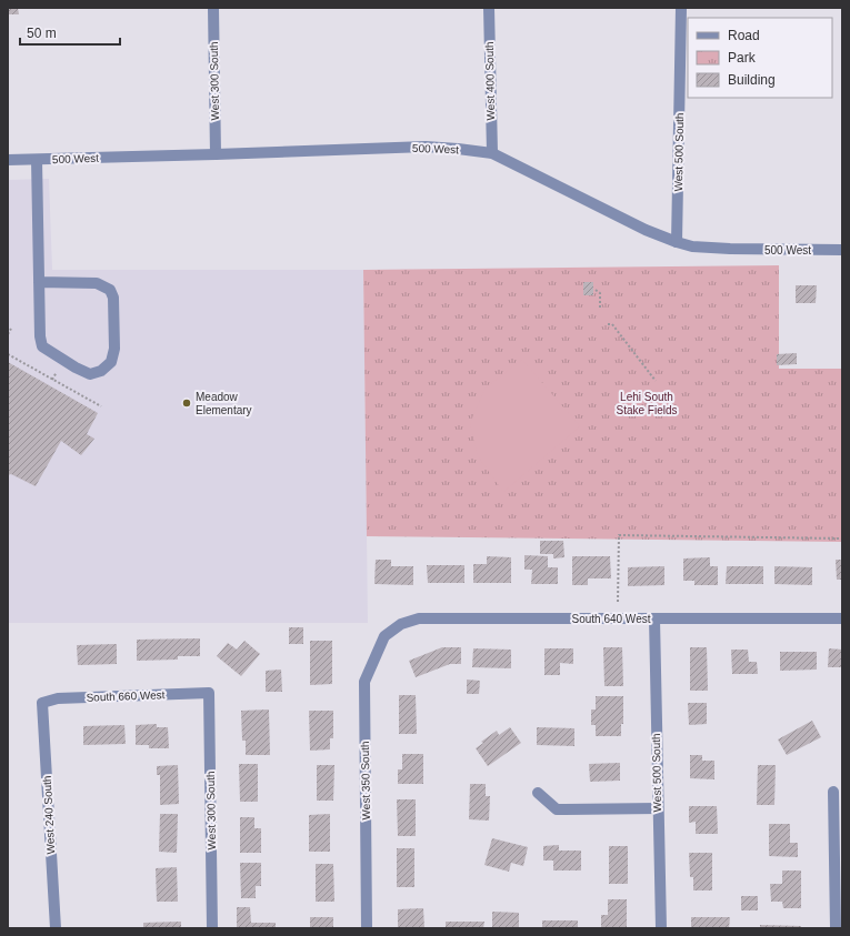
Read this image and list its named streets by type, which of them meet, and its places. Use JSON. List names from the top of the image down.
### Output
{
  "streets": {
    "street": [
      "West 300 South",
      "West 400 South",
      "500 West",
      "West 500 South",
      "South 640 West",
      "South 660 West",
      "West 350 South",
      "West 240 South"
    ]
  },
  "crossings": [
    ["West 300 South", "500 West"],
    ["West 300 South", "South 660 West"],
    ["West 400 South", "500 West"],
    ["500 West", "West 500 South"],
    ["West 500 South", "South 640 West"],
    ["South 640 West", "West 350 South"],
    ["South 660 West", "West 240 South"]
  ],
  "parks": ["Lehi South Stake Fields"],
  "places": ["Meadow Elementary"],
  "legend": ["Road", "Park", "Building"],
  "scale_bar": "50 m"
}
